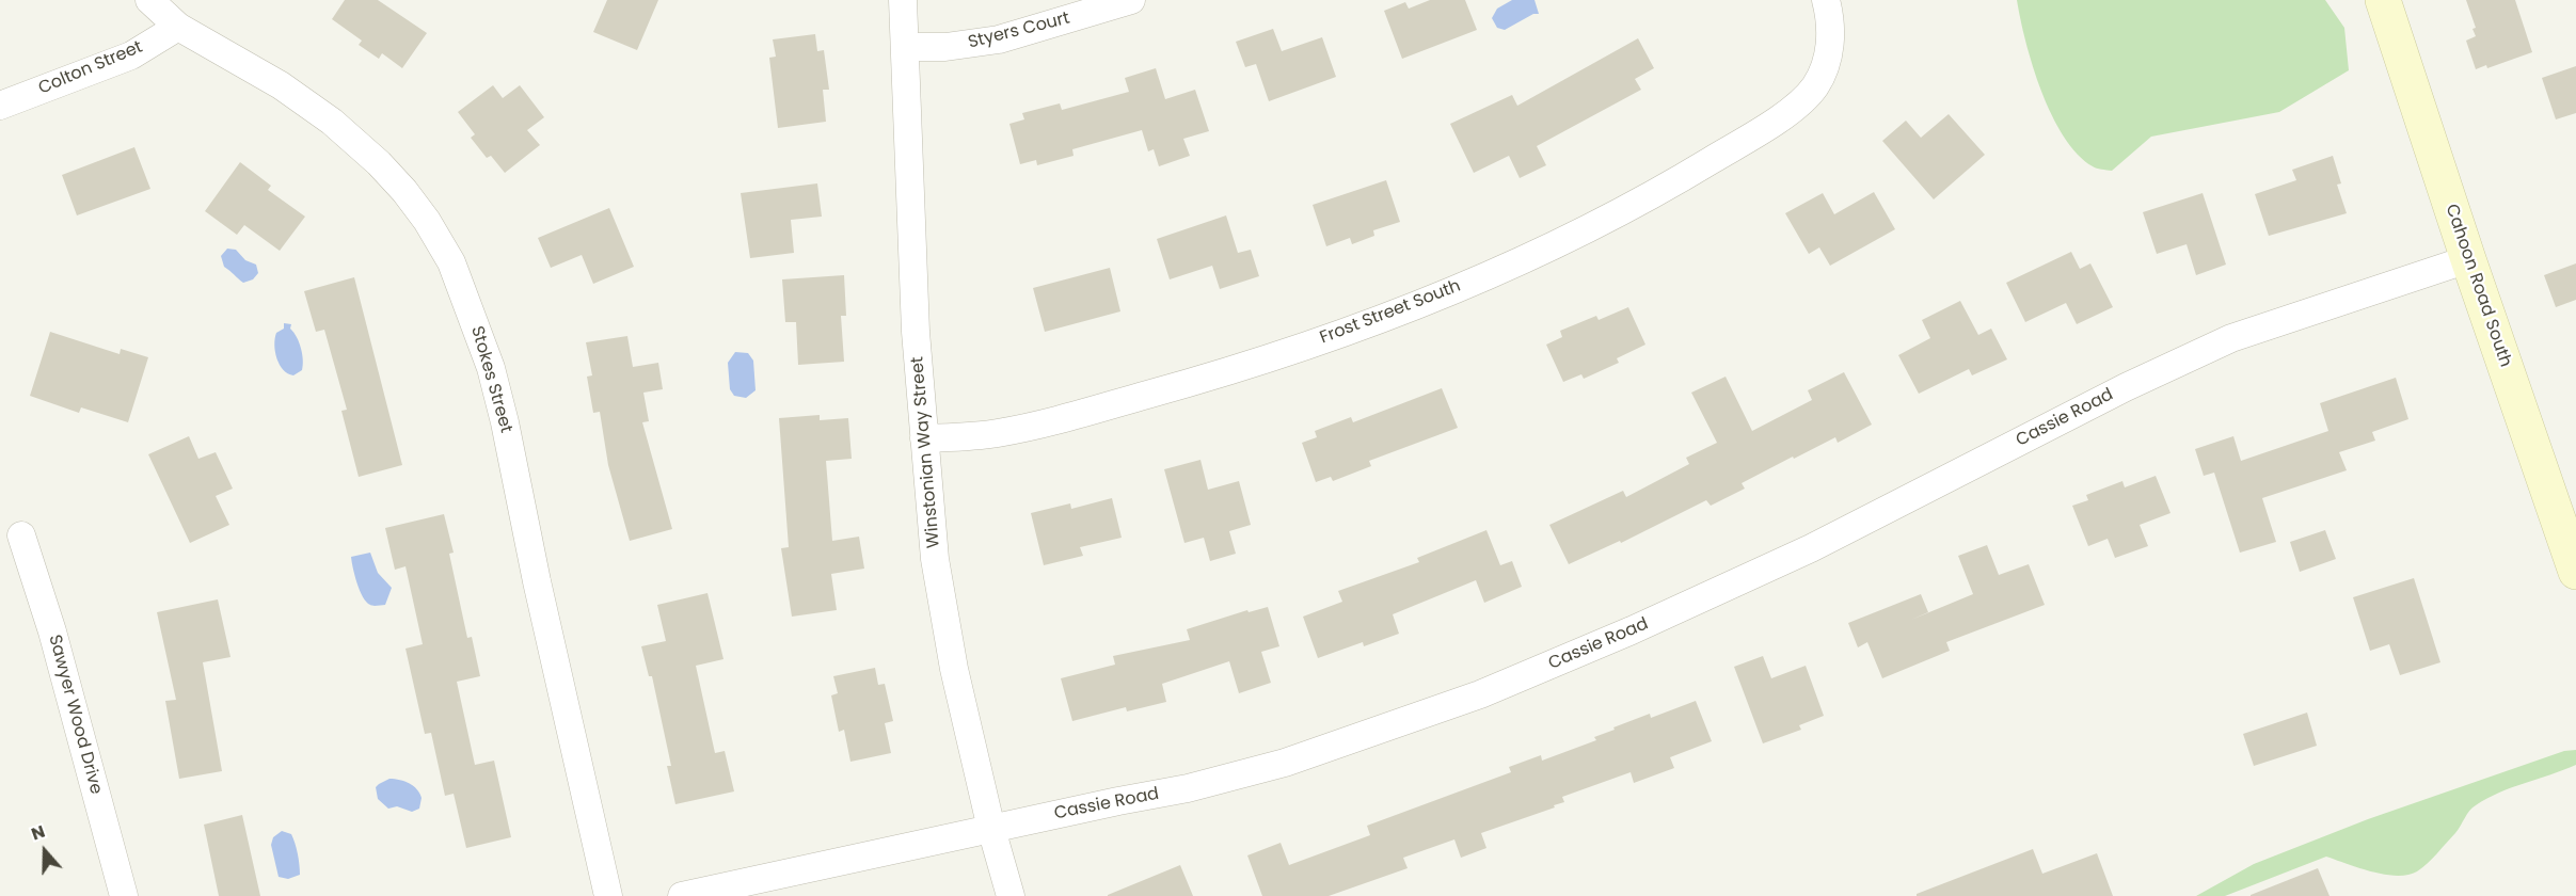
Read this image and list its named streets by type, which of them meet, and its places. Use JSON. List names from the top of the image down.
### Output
{
  "streets": {
    "main road": ["Cahoon Road South"],
    "street": [
      "Styers Court",
      "Colton Street",
      "Frost Street South",
      "Stokes Street",
      "Cassie Road",
      "Winstonian Way Street",
      "Sawyer Wood Drive"
    ]
  },
  "crossings": [
    ["Styers Court", "Winstonian Way Street"],
    ["Colton Street", "Stokes Street"],
    ["Cahoon Road South", "Cassie Road"],
    ["Frost Street South", "Winstonian Way Street"],
    ["Cassie Road", "Winstonian Way Street"]
  ],
  "north": "top"
}
